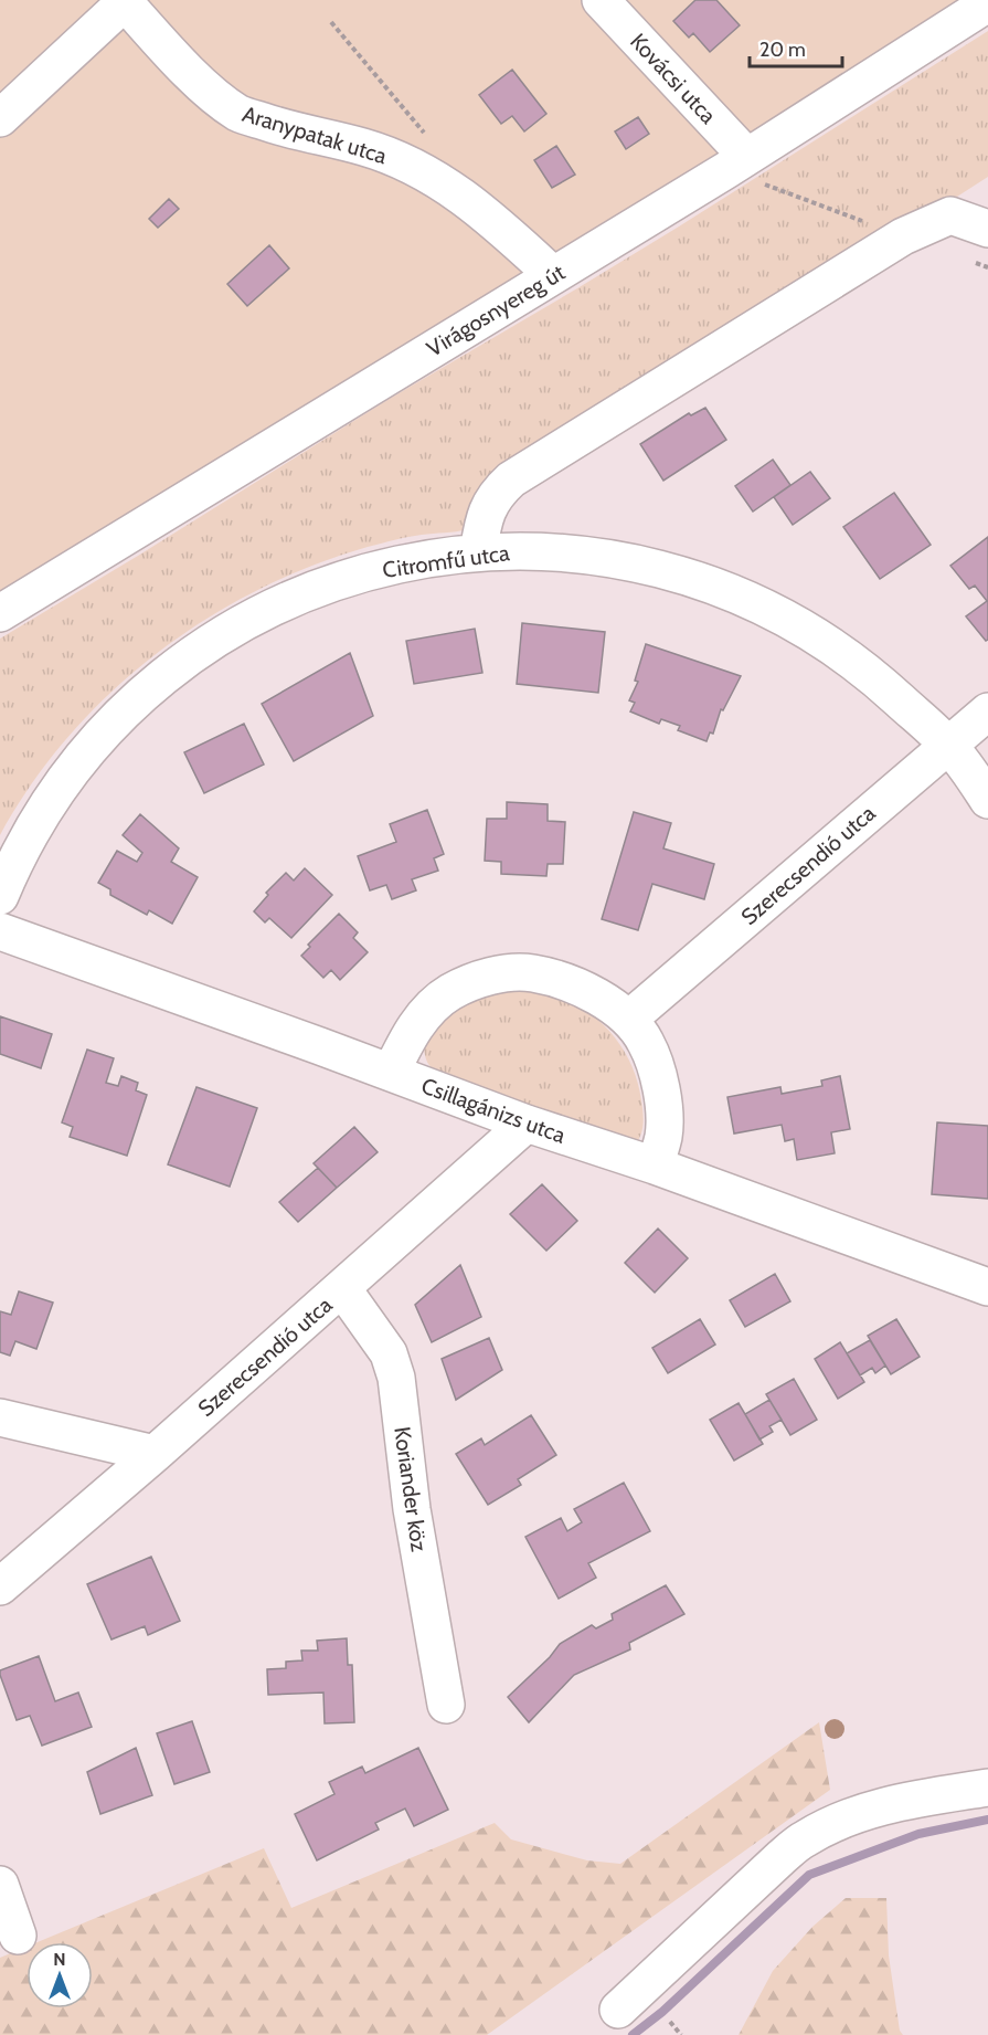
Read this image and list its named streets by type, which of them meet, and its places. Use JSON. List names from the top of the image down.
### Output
{
  "streets": {
    "street": [
      "Kovácsi utca",
      "Aranypatak utca",
      "Virágosnyereg út",
      "Citromfű utca",
      "Szerecsendió utca",
      "Csillagánizs utca",
      "Koriander köz"
    ]
  },
  "crossings": [
    ["Kovácsi utca", "Virágosnyereg út"],
    ["Aranypatak utca", "Virágosnyereg út"],
    ["Citromfű utca", "Szerecsendió utca"],
    ["Szerecsendió utca", "Csillagánizs utca"],
    ["Szerecsendió utca", "Koriander köz"]
  ],
  "scale_bar": "20 m",
  "north": "top"
}
